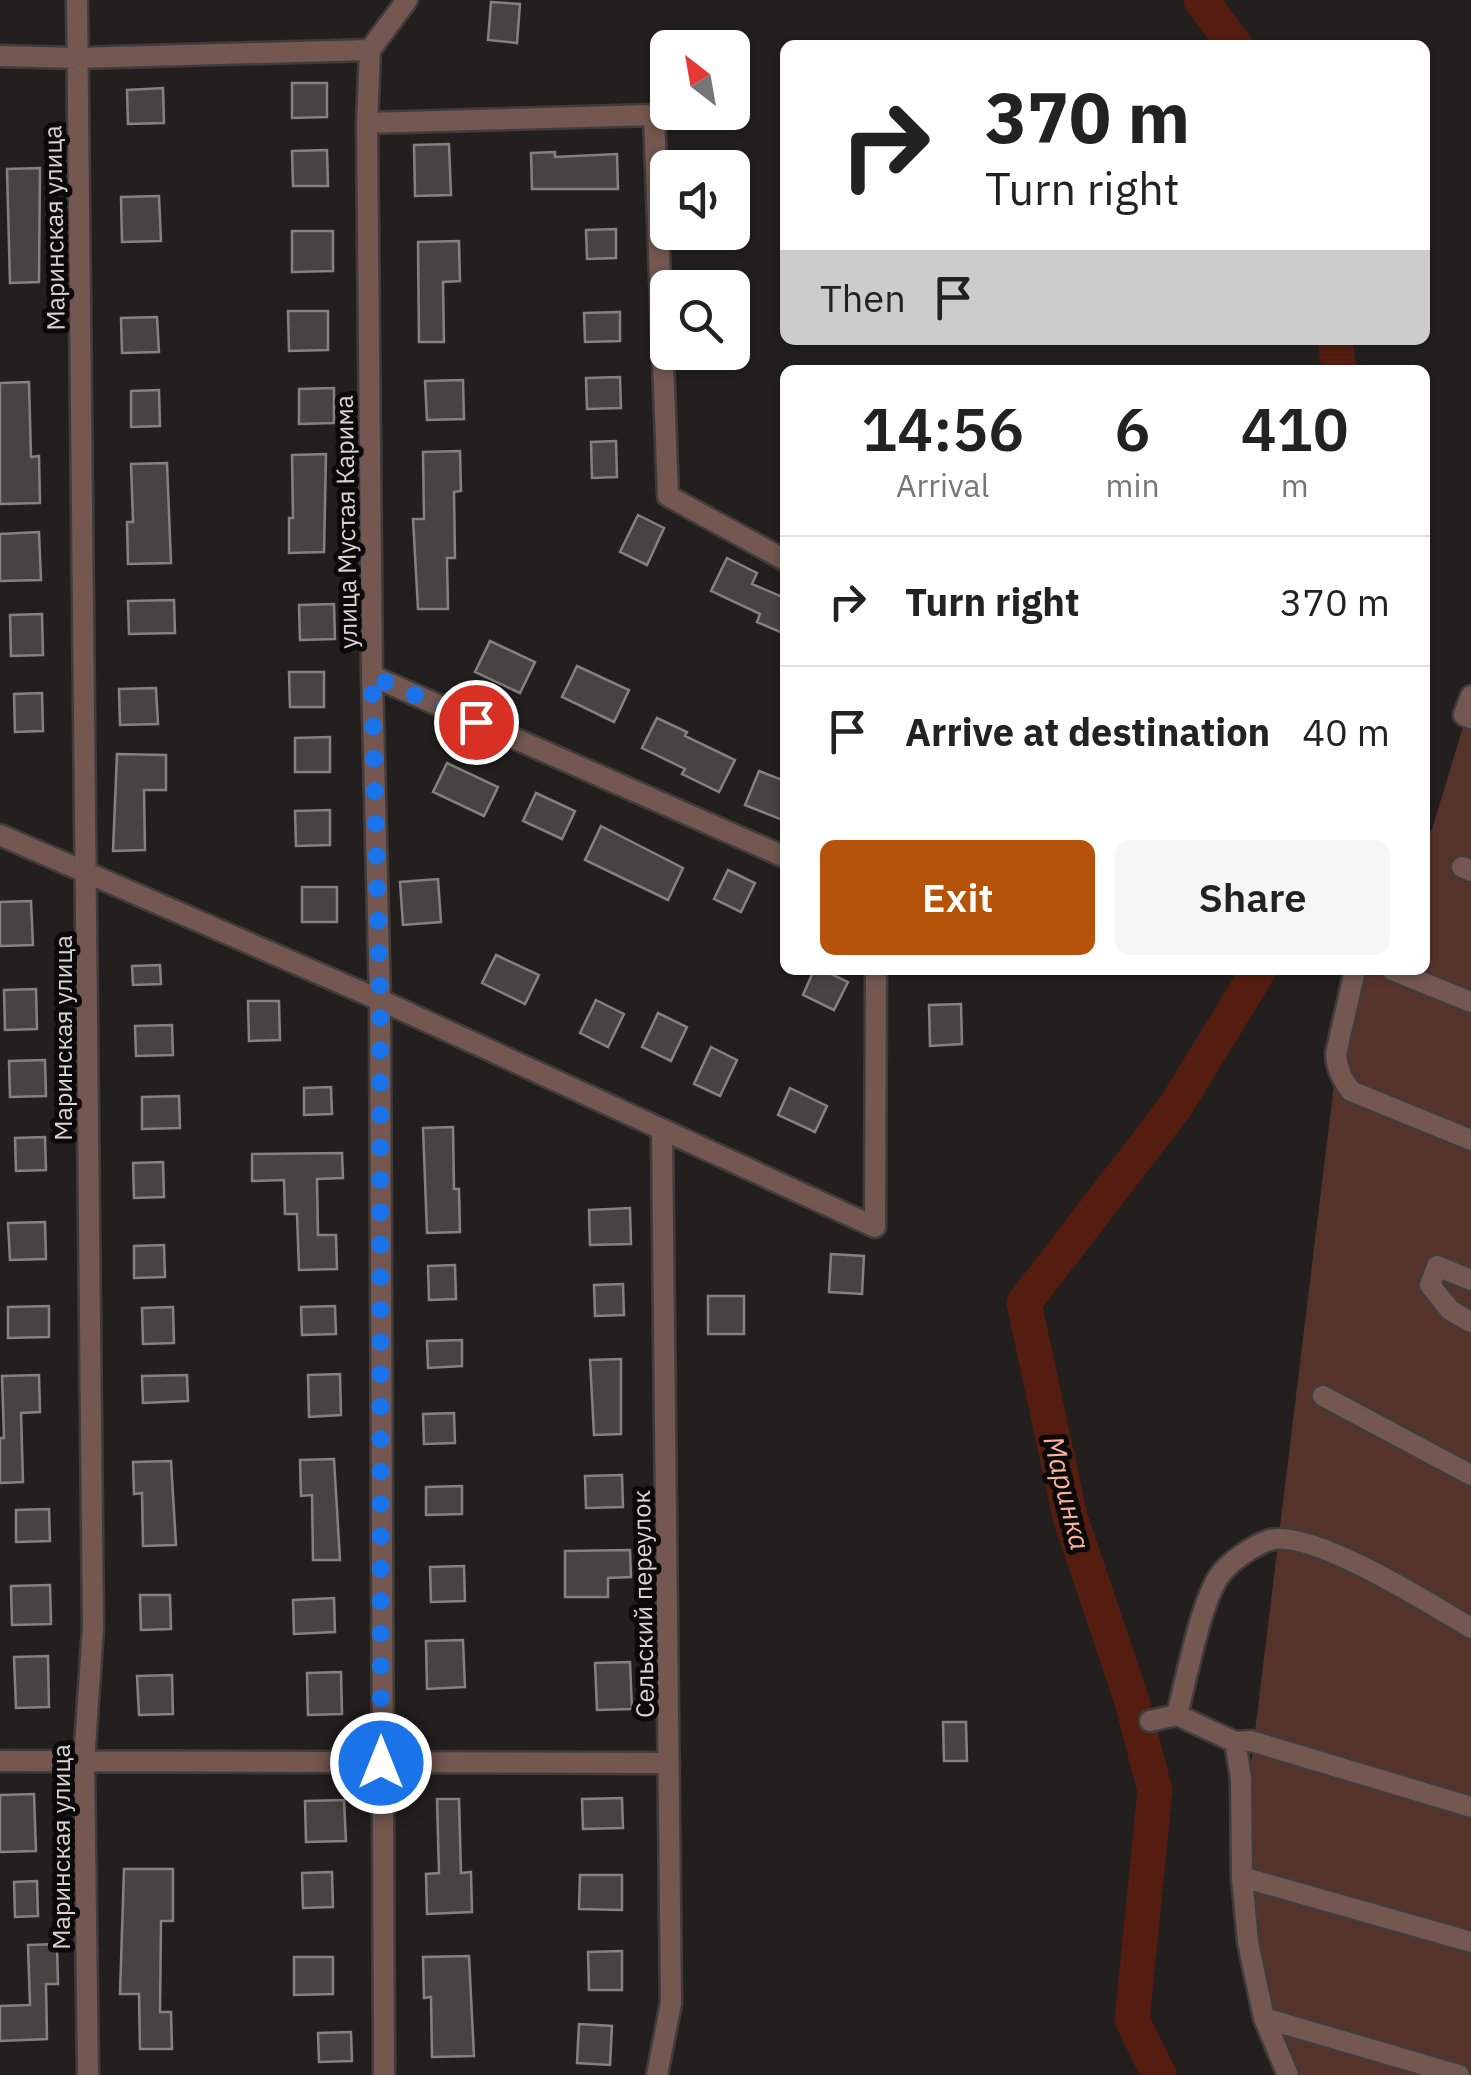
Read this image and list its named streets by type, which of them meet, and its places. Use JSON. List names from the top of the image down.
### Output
{
  "streets": {
    "street": ["Маринская улица", "улица Мустая Карима", "Сельский переулок"]
  },
  "water": ["Маринка"],
  "north": "top left",
  "page": {
    "turn": ["370 m", "Turn right"],
    "then": "Then",
    "eta": [
      "14:56",
      "Arrival",
      "6",
      "min",
      "410",
      "m"
    ],
    "list": [
      {
        "name": "Turn right",
        "value": "370 m"
      },
      {
        "name": "Arrive at destination",
        "value": "40 m"
      }
    ],
    "buttons": ["Exit", "Share"]
  }
}
